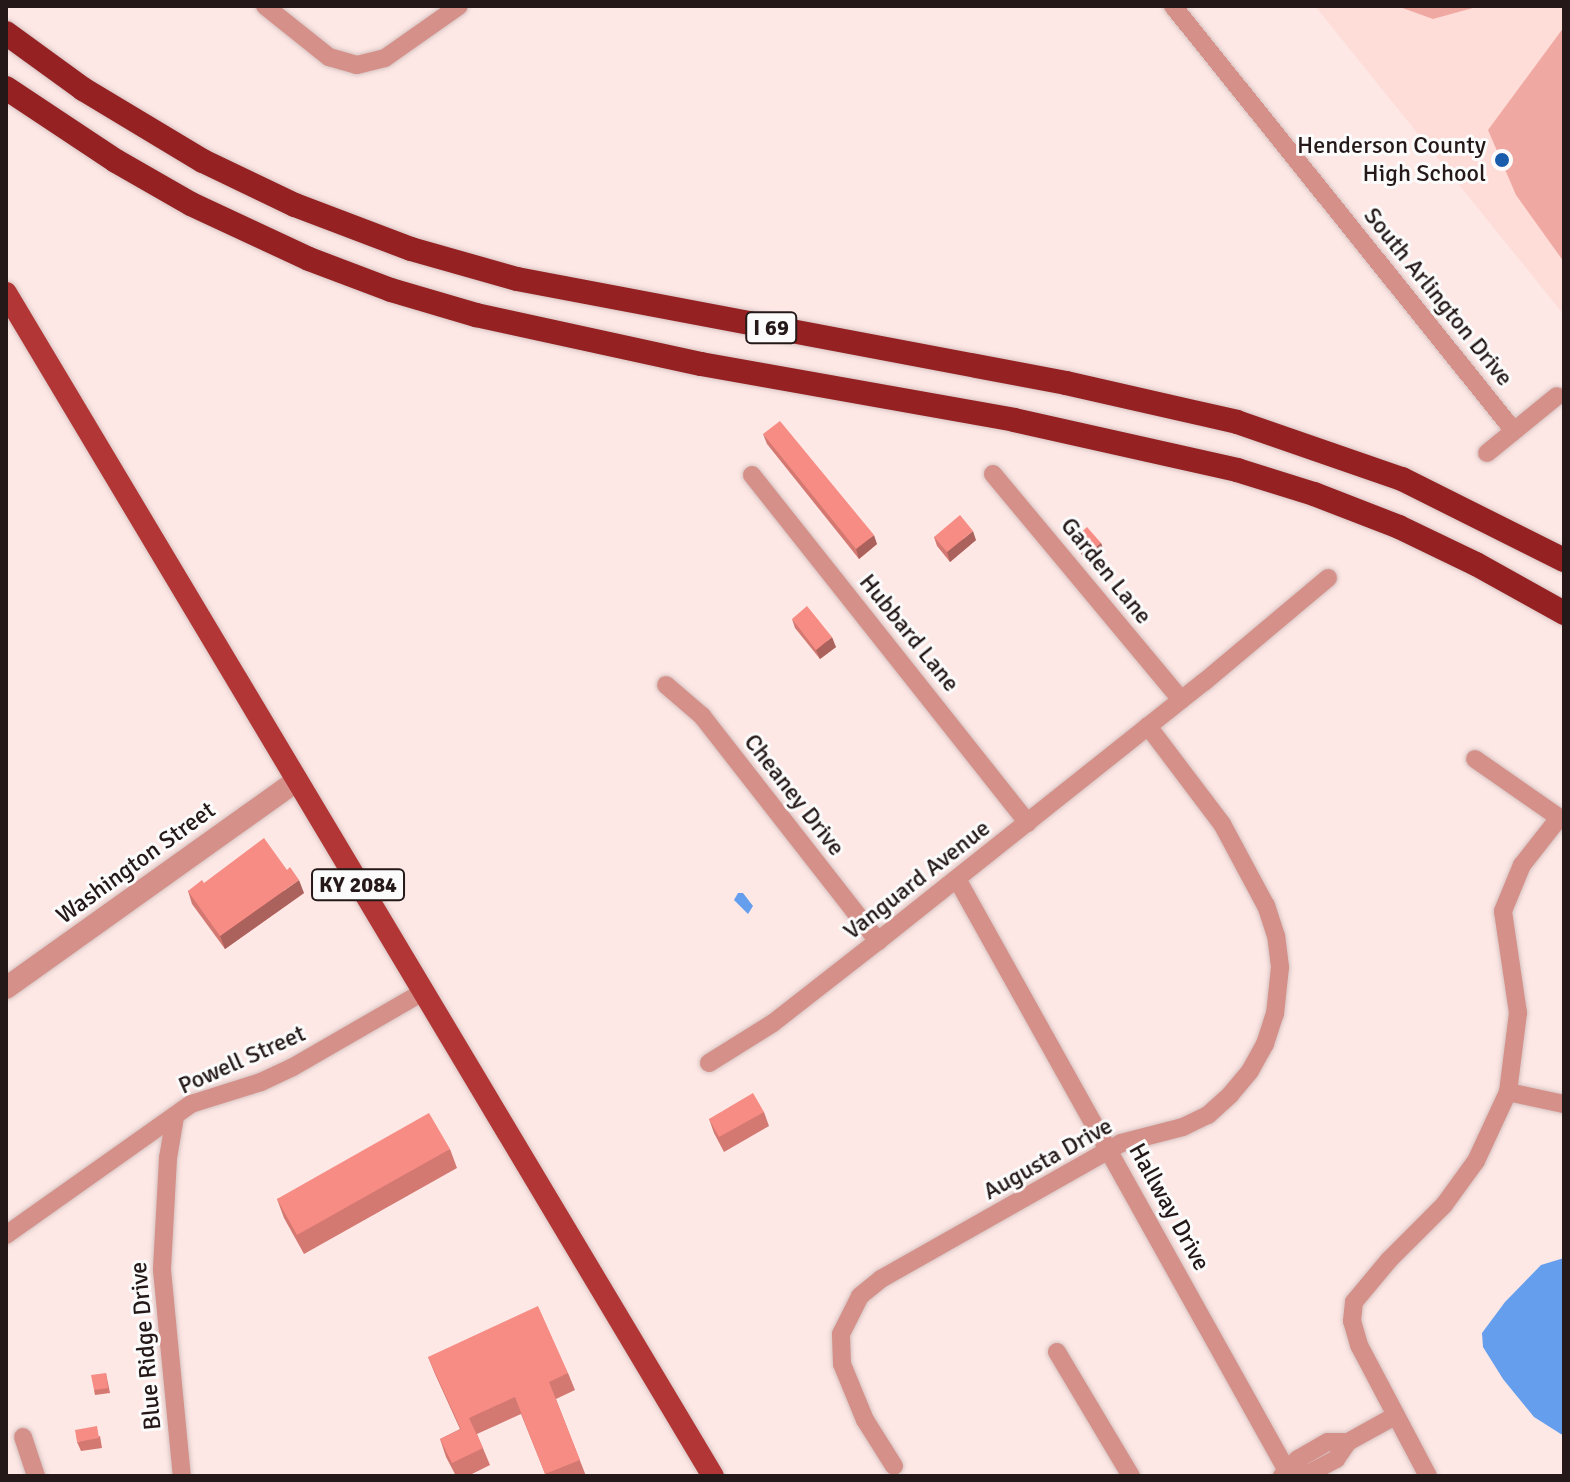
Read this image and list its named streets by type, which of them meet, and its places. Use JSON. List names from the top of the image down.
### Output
{
  "streets": {
    "highway": ["I 69"],
    "main road": ["KY 2084"],
    "street": [
      "South Arlington Drive",
      "Garden Lane",
      "Hubbard Lane",
      "Cheaney Drive",
      "Washington Street",
      "Vanguard Avenue",
      "Powell Street",
      "Augusta Drive",
      "Hallway Drive",
      "Blue Ridge Drive"
    ]
  },
  "crossings": [
    ["Garden Lane", "Vanguard Avenue"],
    ["Hubbard Lane", "Vanguard Avenue"],
    ["Cheaney Drive", "Vanguard Avenue"],
    ["Washington Street", "KY 2084"],
    ["Vanguard Avenue", "Augusta Drive"],
    ["Vanguard Avenue", "Hallway Drive"],
    ["KY 2084", "Powell Street"],
    ["Powell Street", "Blue Ridge Drive"],
    ["Augusta Drive", "Hallway Drive"]
  ],
  "places": ["Henderson County High School"]
}
